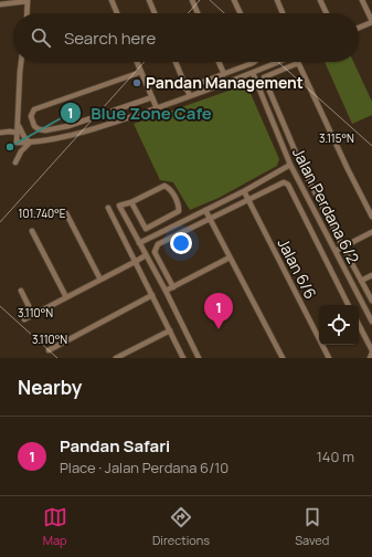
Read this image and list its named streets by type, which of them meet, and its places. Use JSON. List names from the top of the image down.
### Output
{
  "streets": {
    "street": ["Jalan Perdana 6/2", "Jalan 6/6"]
  },
  "places": ["Pandan Management", "Blue Zone Cafe"],
  "page": {
    "search": "Search here",
    "pins": "1",
    "heading": "Nearby",
    "list": [
      {
        "mark": "1",
        "name": "Pandan Safari",
        "note": "Place · Jalan Perdana 6/10",
        "value": "140 m"
      }
    ],
    "nav": ["Map", "Directions", "Saved"]
  },
  "coordinates": ["3.115°N", "101.740°E", "3.110°N"]
}
